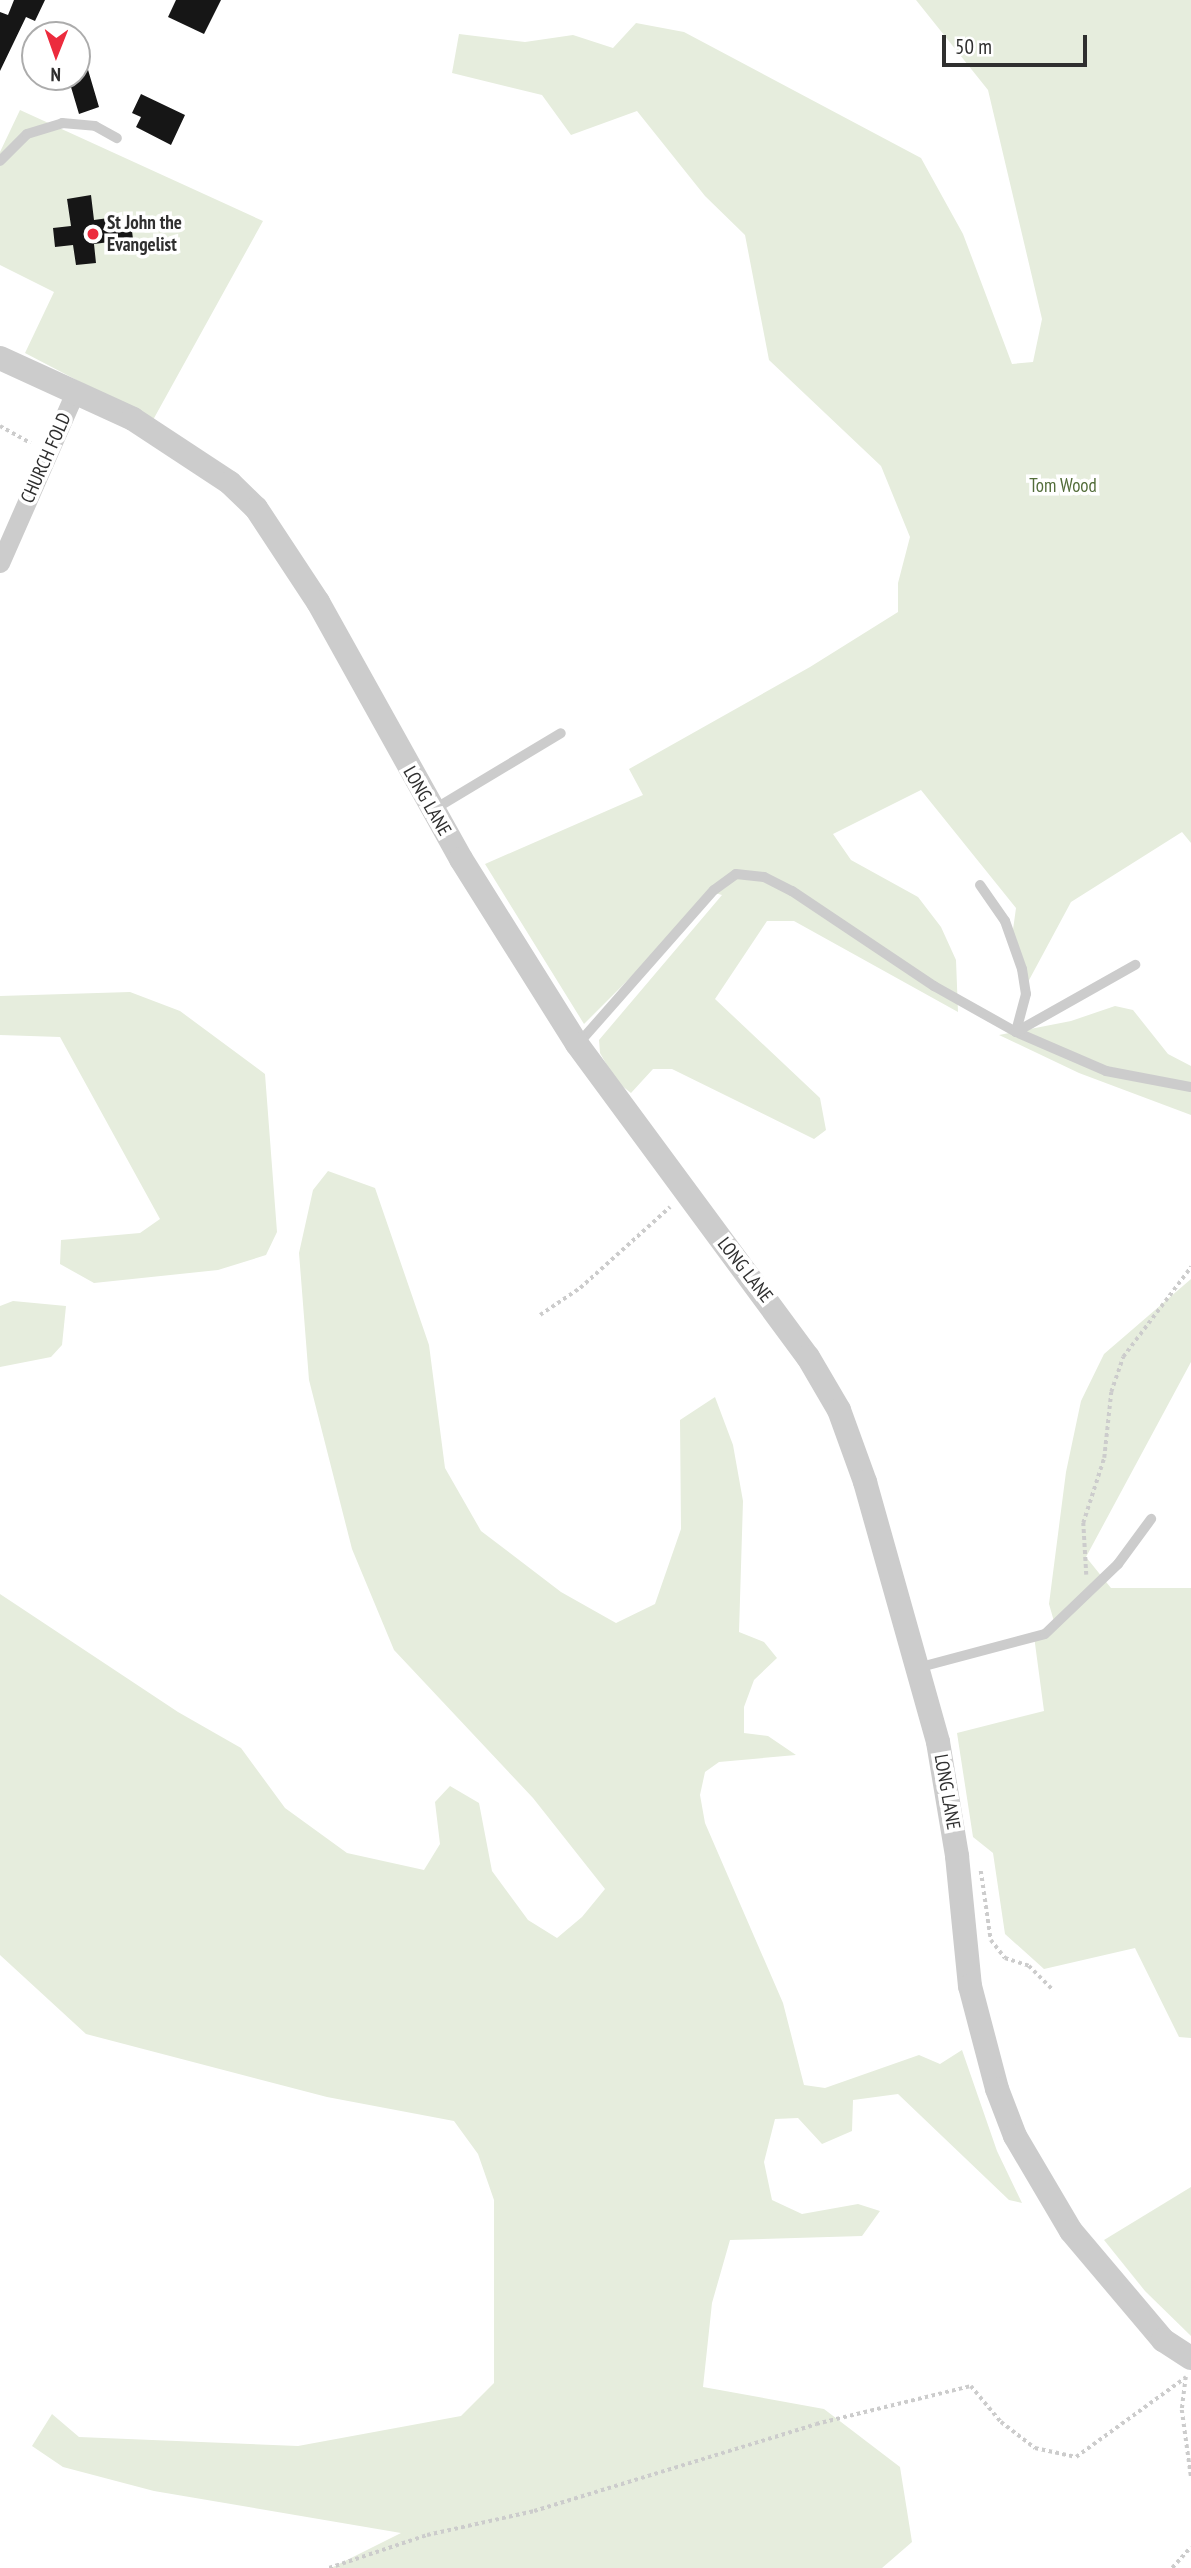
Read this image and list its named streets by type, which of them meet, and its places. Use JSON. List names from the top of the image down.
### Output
{
  "streets": {
    "street": ["CHURCH FOLD", "LONG LANE"]
  },
  "crossings": [
    ["CHURCH FOLD", "LONG LANE"]
  ],
  "parks": ["Tom Wood"],
  "places": ["St John the Evangelist"],
  "scale_bar": "50 m",
  "north": "bottom"
}
